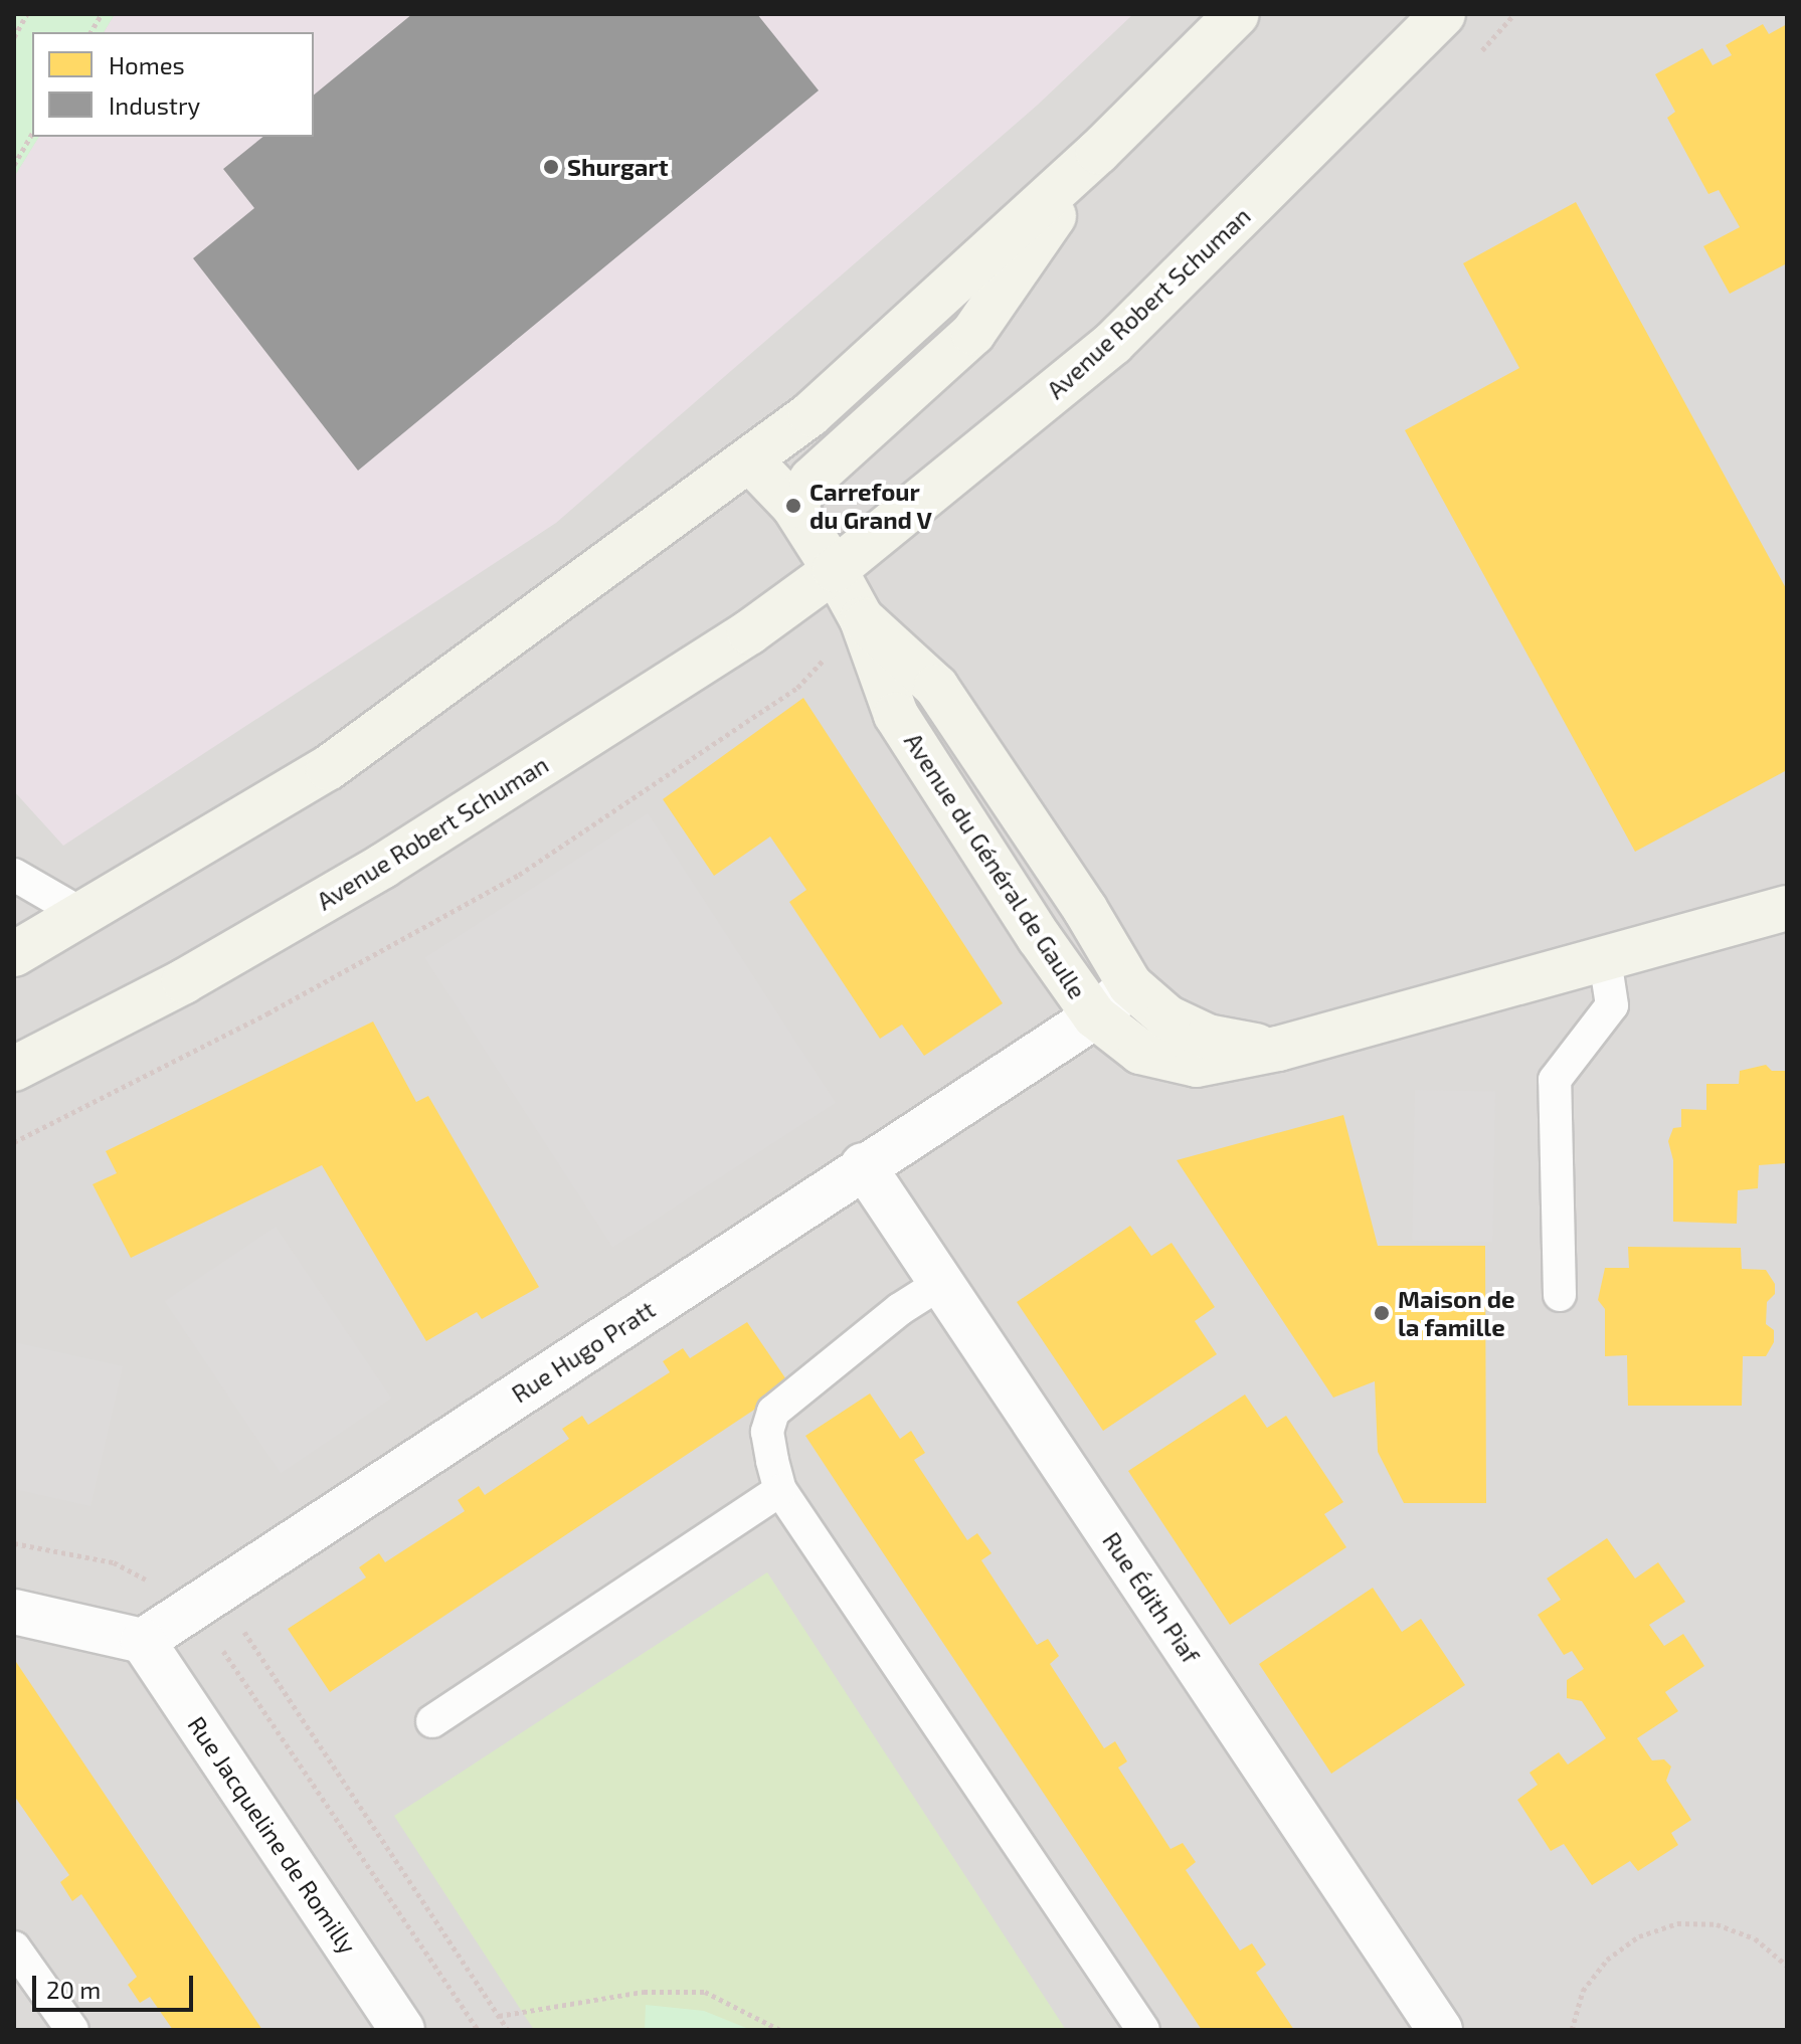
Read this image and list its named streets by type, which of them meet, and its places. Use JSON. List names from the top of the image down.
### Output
{
  "streets": {
    "main road": ["Avenue Robert Schuman", "Avenue du Général de Gaulle"],
    "street": ["Rue Hugo Pratt", "Rue Édith Piaf", "Rue Jacqueline de Romilly"]
  },
  "crossings": [
    ["Avenue Robert Schuman", "Avenue du Général de Gaulle"],
    ["Avenue du Général de Gaulle", "Rue Hugo Pratt"],
    ["Rue Hugo Pratt", "Rue Édith Piaf"],
    ["Rue Hugo Pratt", "Rue Jacqueline de Romilly"]
  ],
  "places": ["Shurgart", "Carrefour du Grand V", "Maison de la famille"],
  "legend": ["Homes", "Industry"],
  "scale_bar": "20 m"
}
